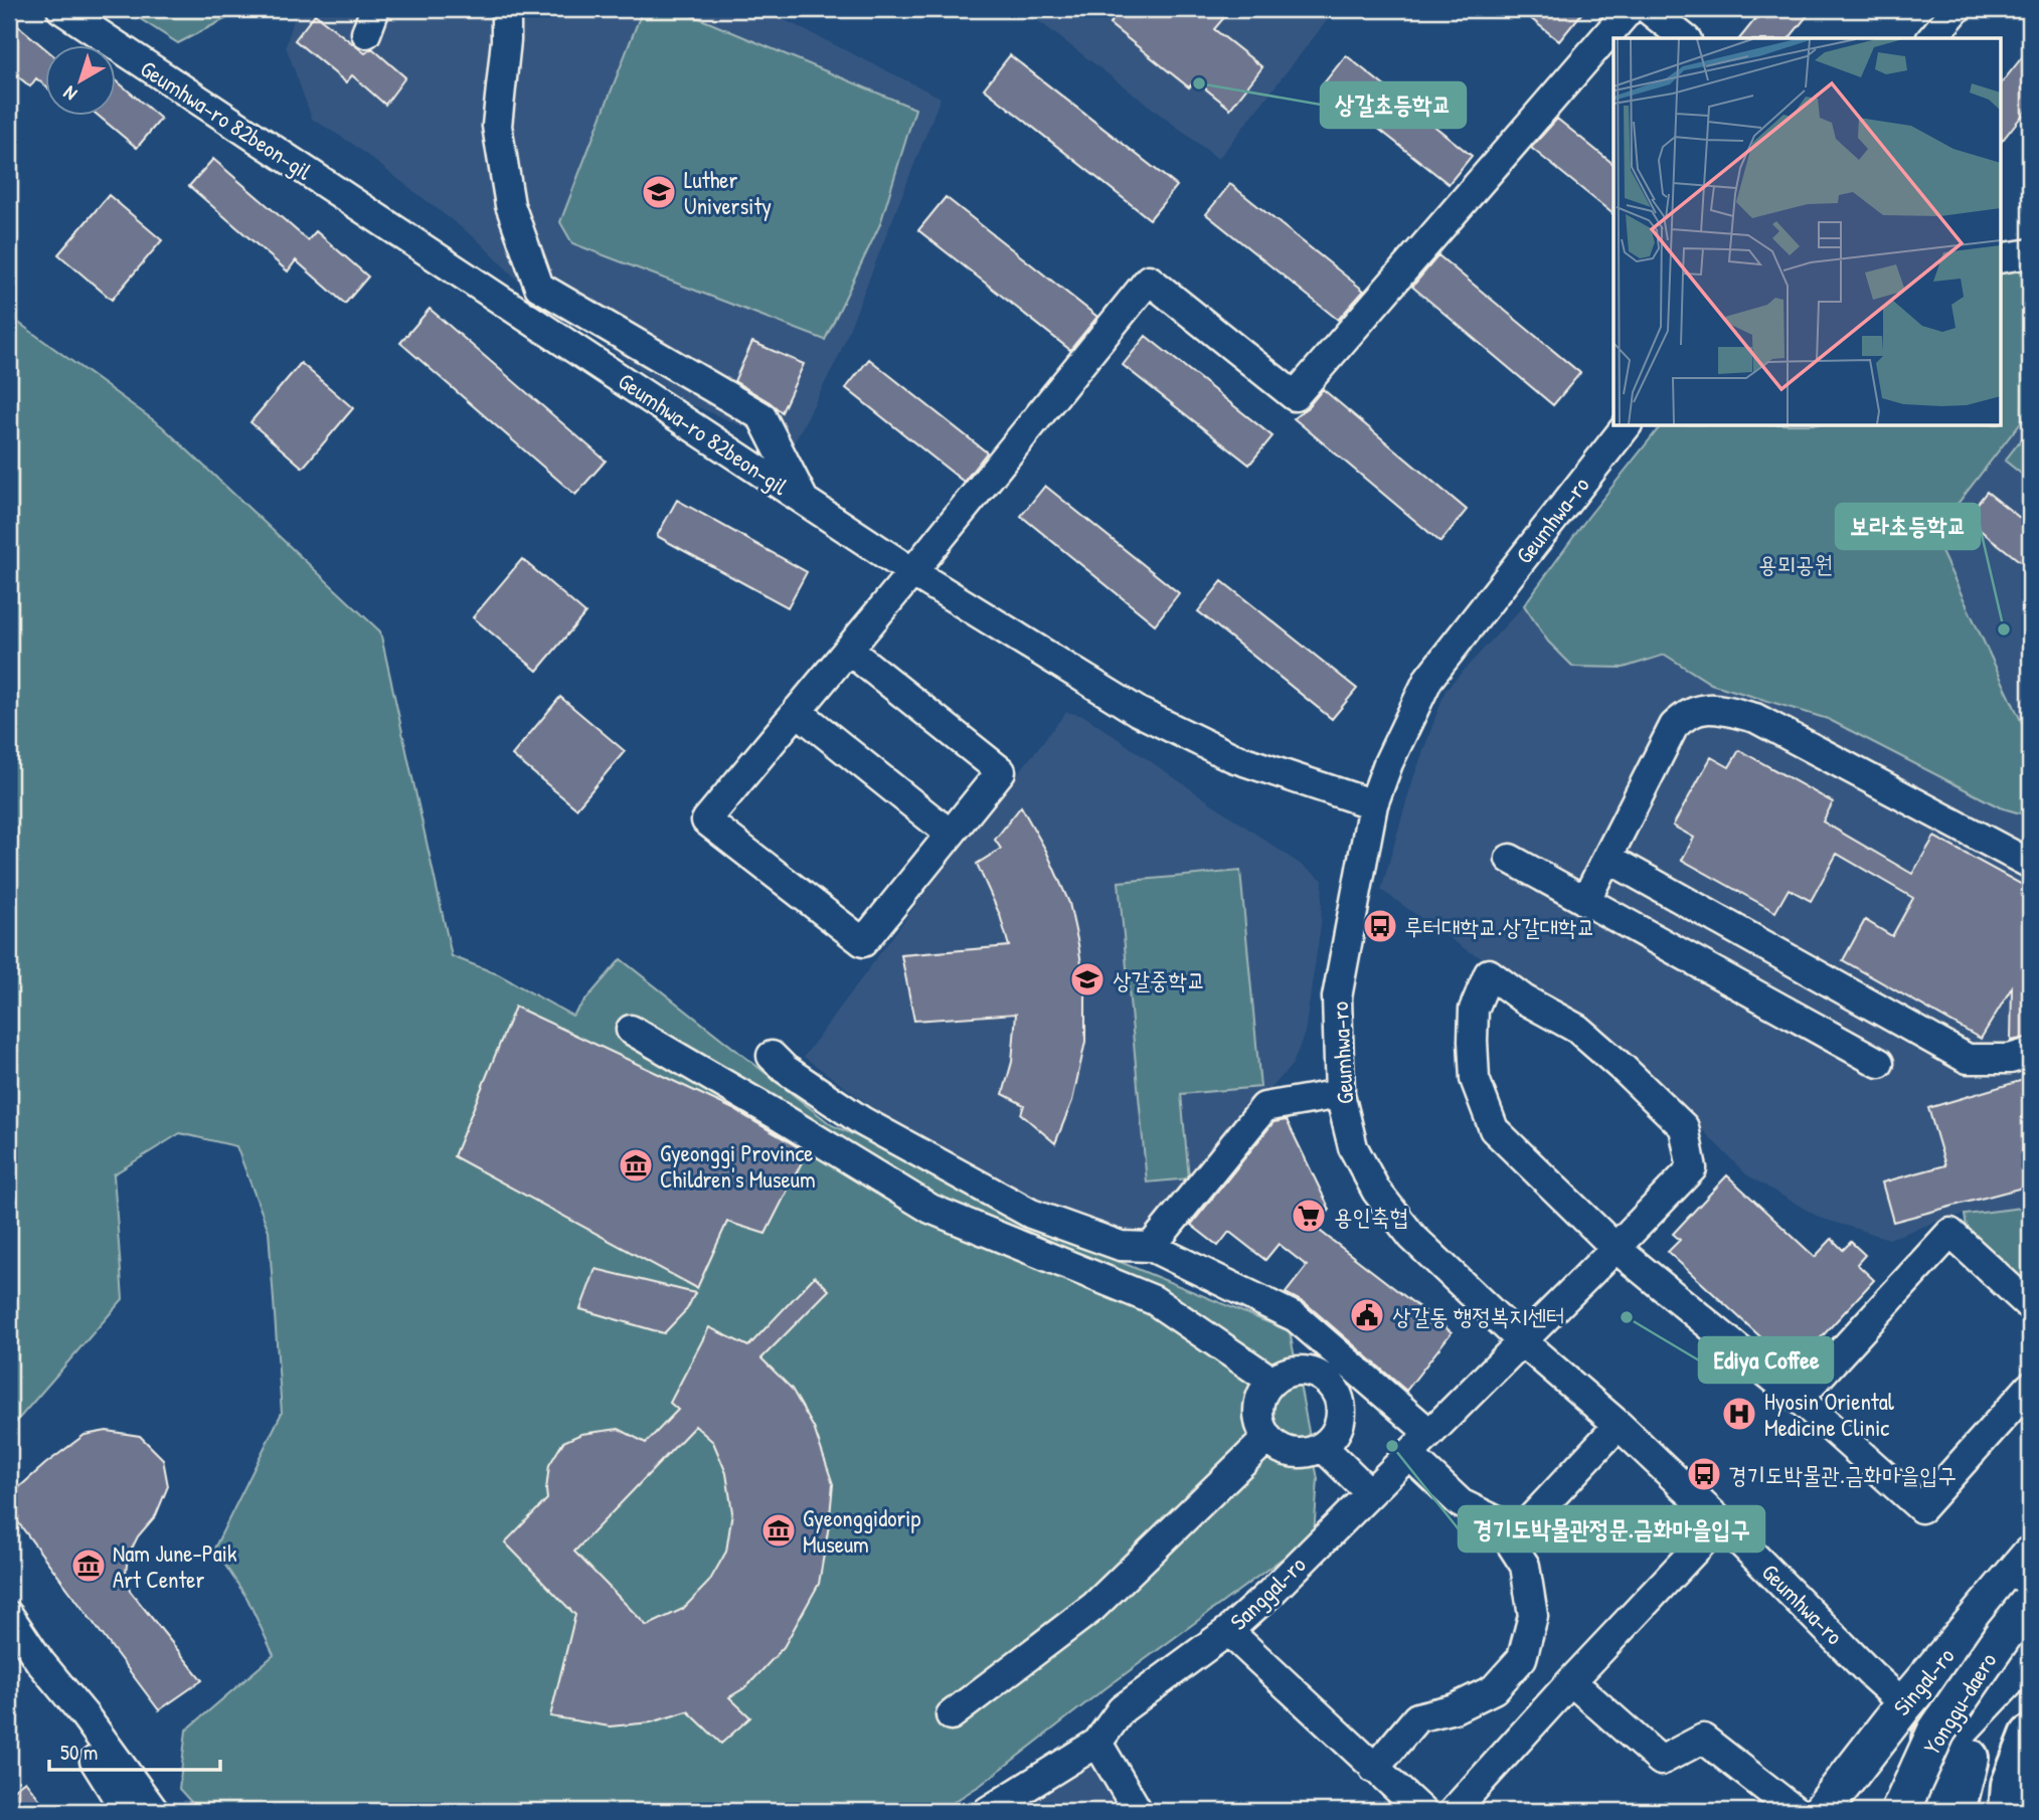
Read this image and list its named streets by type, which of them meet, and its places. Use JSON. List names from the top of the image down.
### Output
{
  "streets": {
    "main road": ["Singal-ro", "Yonggu-daero"],
    "street": ["Geumhwa-ro 82beon-gil", "Geumhwa-ro", "Sanggal-ro"]
  },
  "crossings": [
    ["Geumhwa-ro 82beon-gil", "Geumhwa-ro"],
    ["Geumhwa-ro", "Sanggal-ro"],
    ["Geumhwa-ro", "Singal-ro"]
  ],
  "parks": ["용뫼공원"],
  "places": {
    "other": [
      "상갈초등학교",
      "보라초등학교",
      "Ediya Coffee",
      "경기도박물관정문.금화마을입구"
    ],
    "school or university": ["Luther University", "상갈중학교"],
    "bus stop": ["루터대학교.상갈대학교", "경기도박물관.금화마을입구"],
    "museum": ["Gyeonggi Province Children's Museum", "Gyeonggidorip Museum", "Nam June-Paik Art Center"],
    "supermarket": ["용인축협"],
    "public building": ["상갈동 행정복지센터"],
    "hospital": ["Hyosin Oriental Medicine Clinic"]
  },
  "scale_bar": "50 m",
  "north": "bottom left"
}
